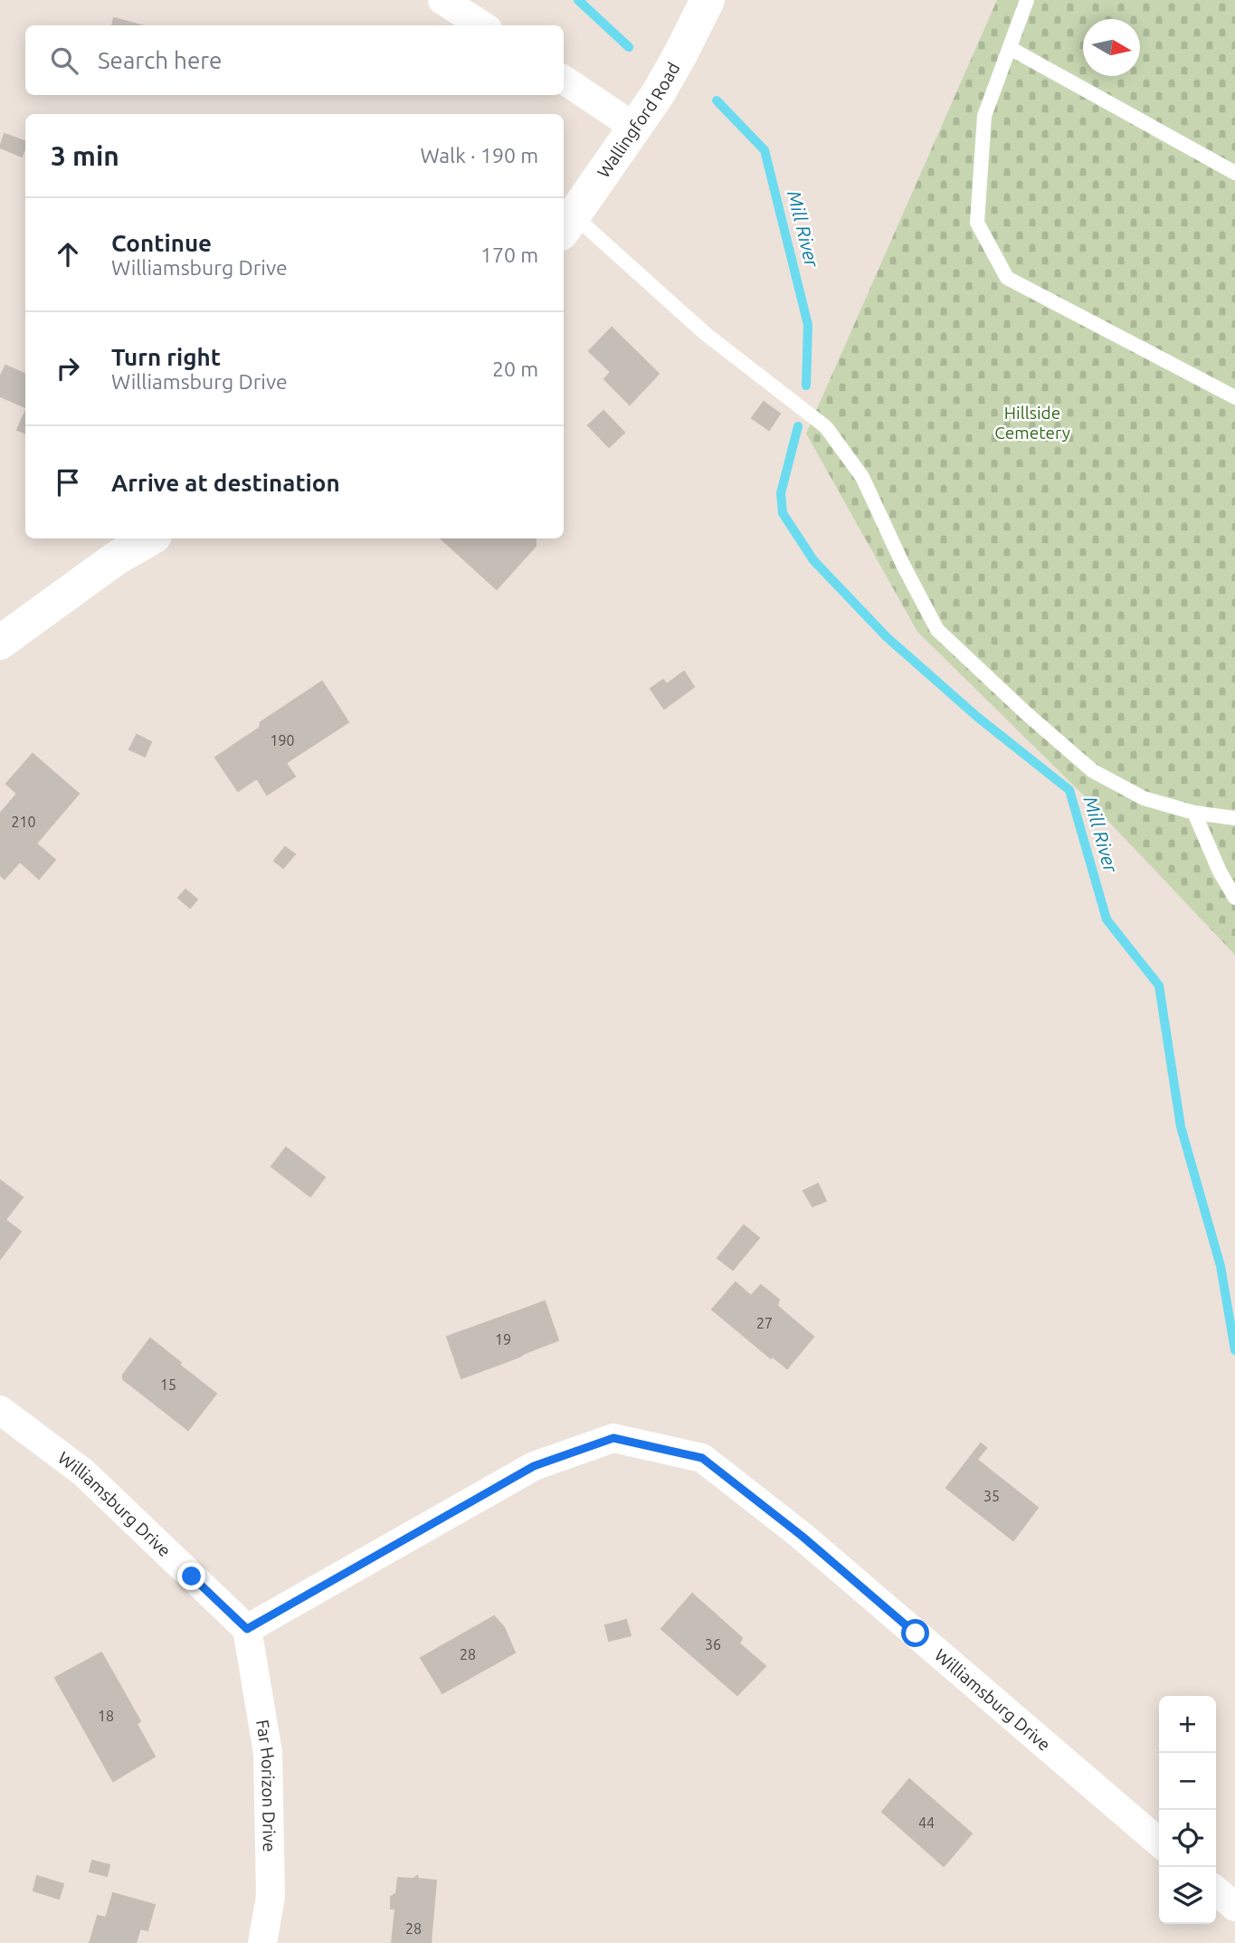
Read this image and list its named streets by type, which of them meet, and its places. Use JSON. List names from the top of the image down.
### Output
{
  "streets": {
    "street": ["Wallingford Road", "Williamsburg Drive", "Far Horizon Drive"]
  },
  "crossings": [
    ["Williamsburg Drive", "Far Horizon Drive"]
  ],
  "water": ["Mill River"],
  "parks": ["Hillside Cemetery"],
  "house_numbers": [
    "190",
    "210",
    "27",
    "19",
    "15",
    "35",
    "36",
    "28",
    "18",
    "44",
    "28"
  ],
  "north": "right",
  "page": {
    "search": "Search here",
    "heading": ["3 min", "Walk · 190 m"],
    "list": [
      ["Continue", "Williamsburg Drive", "170 m"],
      ["Turn right", "Williamsburg Drive", "20 m"],
      "Arrive at destination"
    ],
    "map_buttons": ["+", "−"]
  }
}
